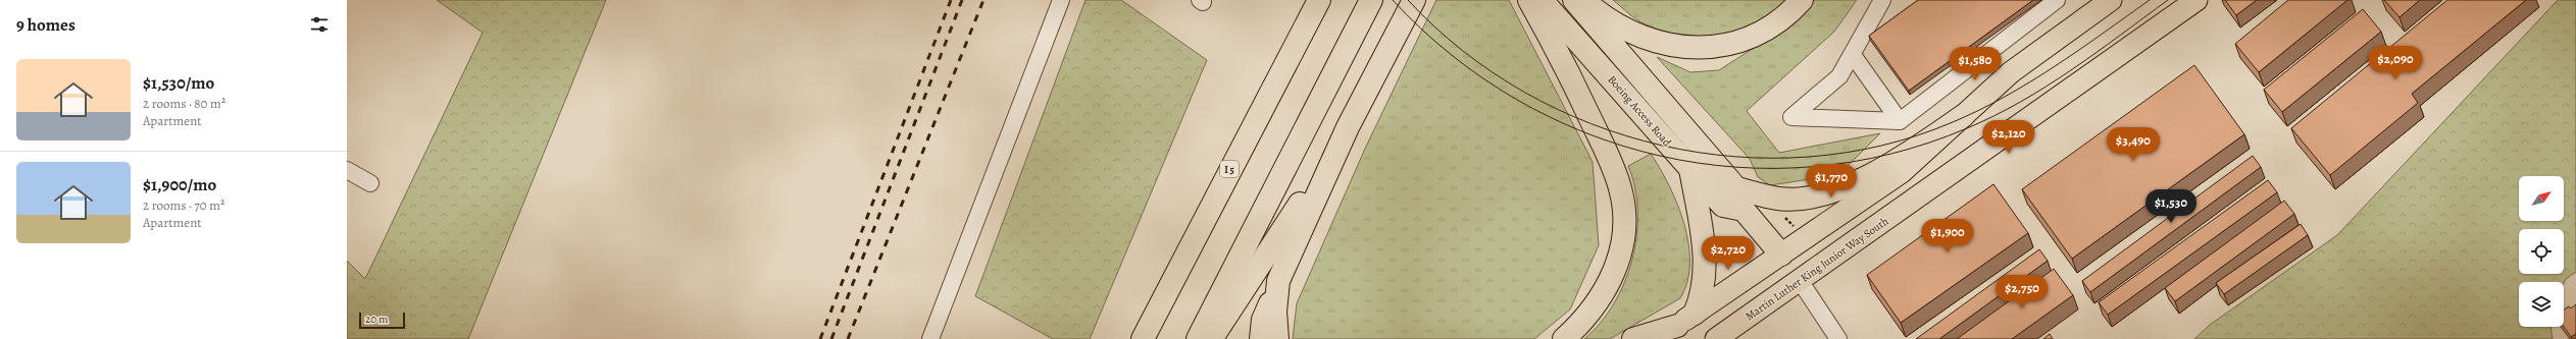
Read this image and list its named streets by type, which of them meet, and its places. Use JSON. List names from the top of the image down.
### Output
{
  "streets": {
    "highway": ["Boeing Access Road", "I 5"],
    "main road": ["Martin Luther King Junior Way South"]
  },
  "crossings": [
    ["Boeing Access Road", "Martin Luther King Junior Way South"]
  ],
  "scale_bar": "20 m",
  "north": "top right",
  "page": {
    "heading": "9 homes",
    "price": [
      "$2,090",
      "$1,580",
      "$2,120",
      "$3,490",
      "$1,770",
      "$1,530",
      "$1,900",
      "$2,720",
      "$2,750"
    ],
    "list": [
      {
        "name": "$1,530/mo",
        "note": "2 rooms · 80 m² · Apartment"
      },
      {
        "name": "$1,900/mo",
        "note": "2 rooms · 70 m² · Apartment"
      }
    ],
    "scale": "20 m"
  }
}
